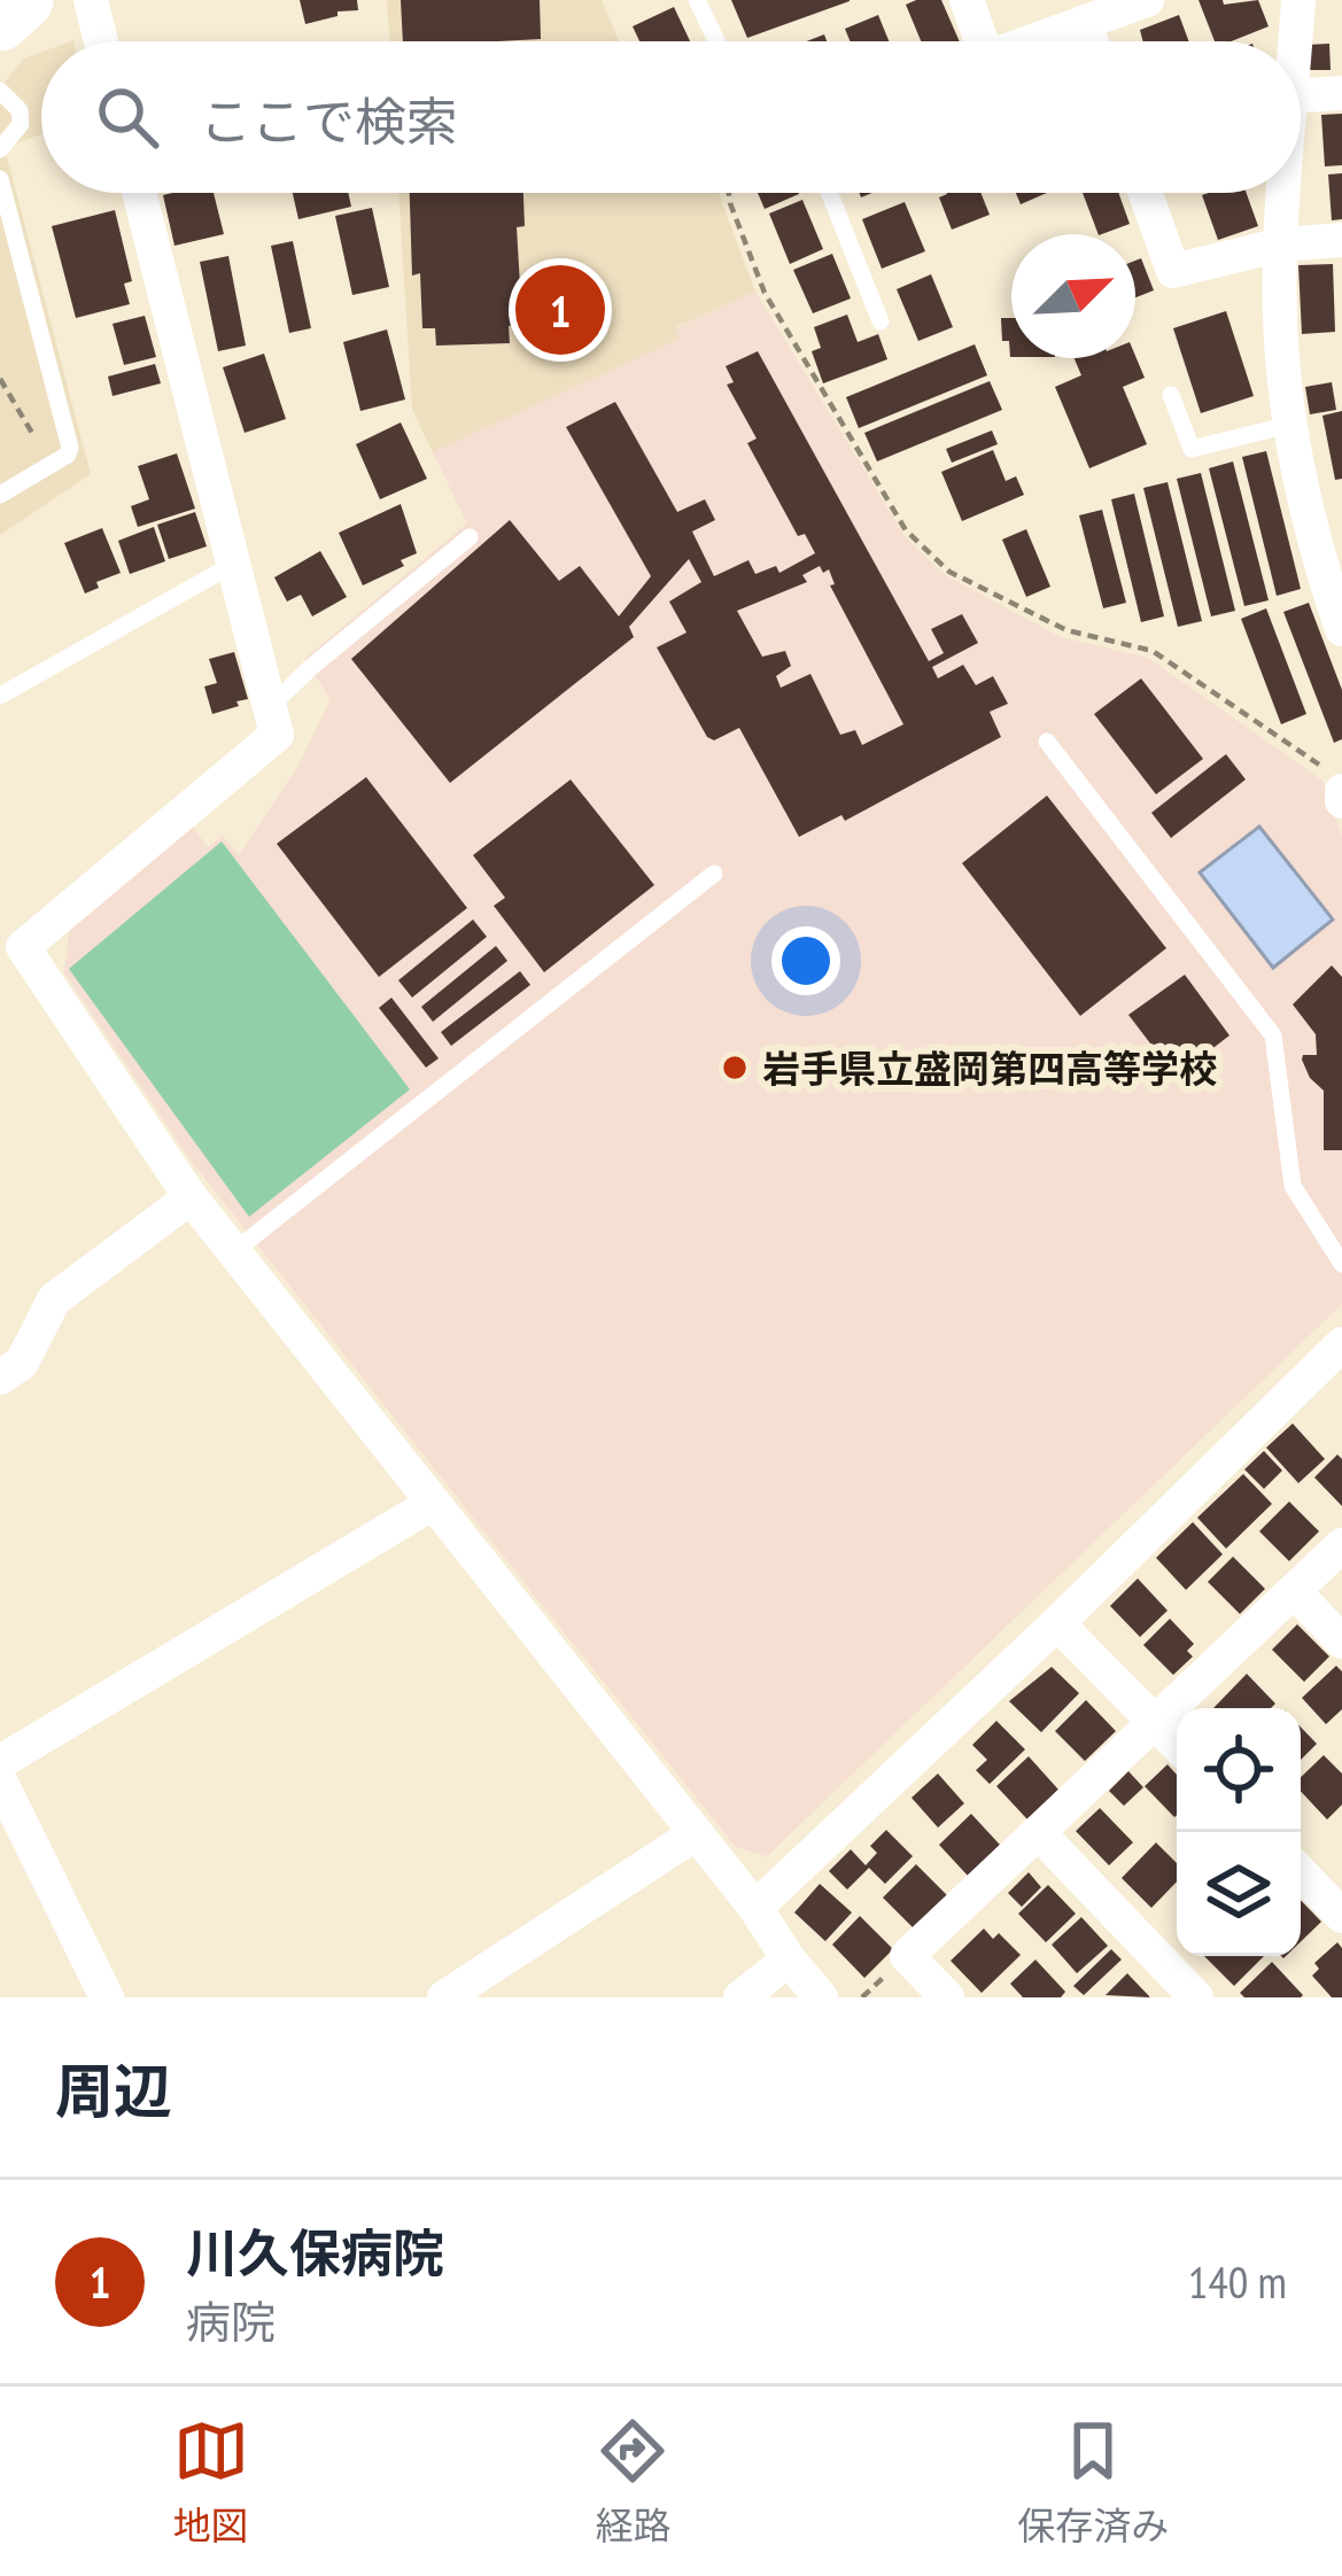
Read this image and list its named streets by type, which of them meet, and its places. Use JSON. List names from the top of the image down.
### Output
{
  "places": ["岩手県立盛岡第四高等学校"],
  "north": "top right",
  "page": {
    "search": "ここで検索",
    "pins": "1",
    "heading": "周辺",
    "list": [
      {
        "mark": "1",
        "name": "川久保病院",
        "note": "病院",
        "value": "140 m"
      }
    ],
    "nav": ["地図", "経路", "保存済み"]
  }
}
